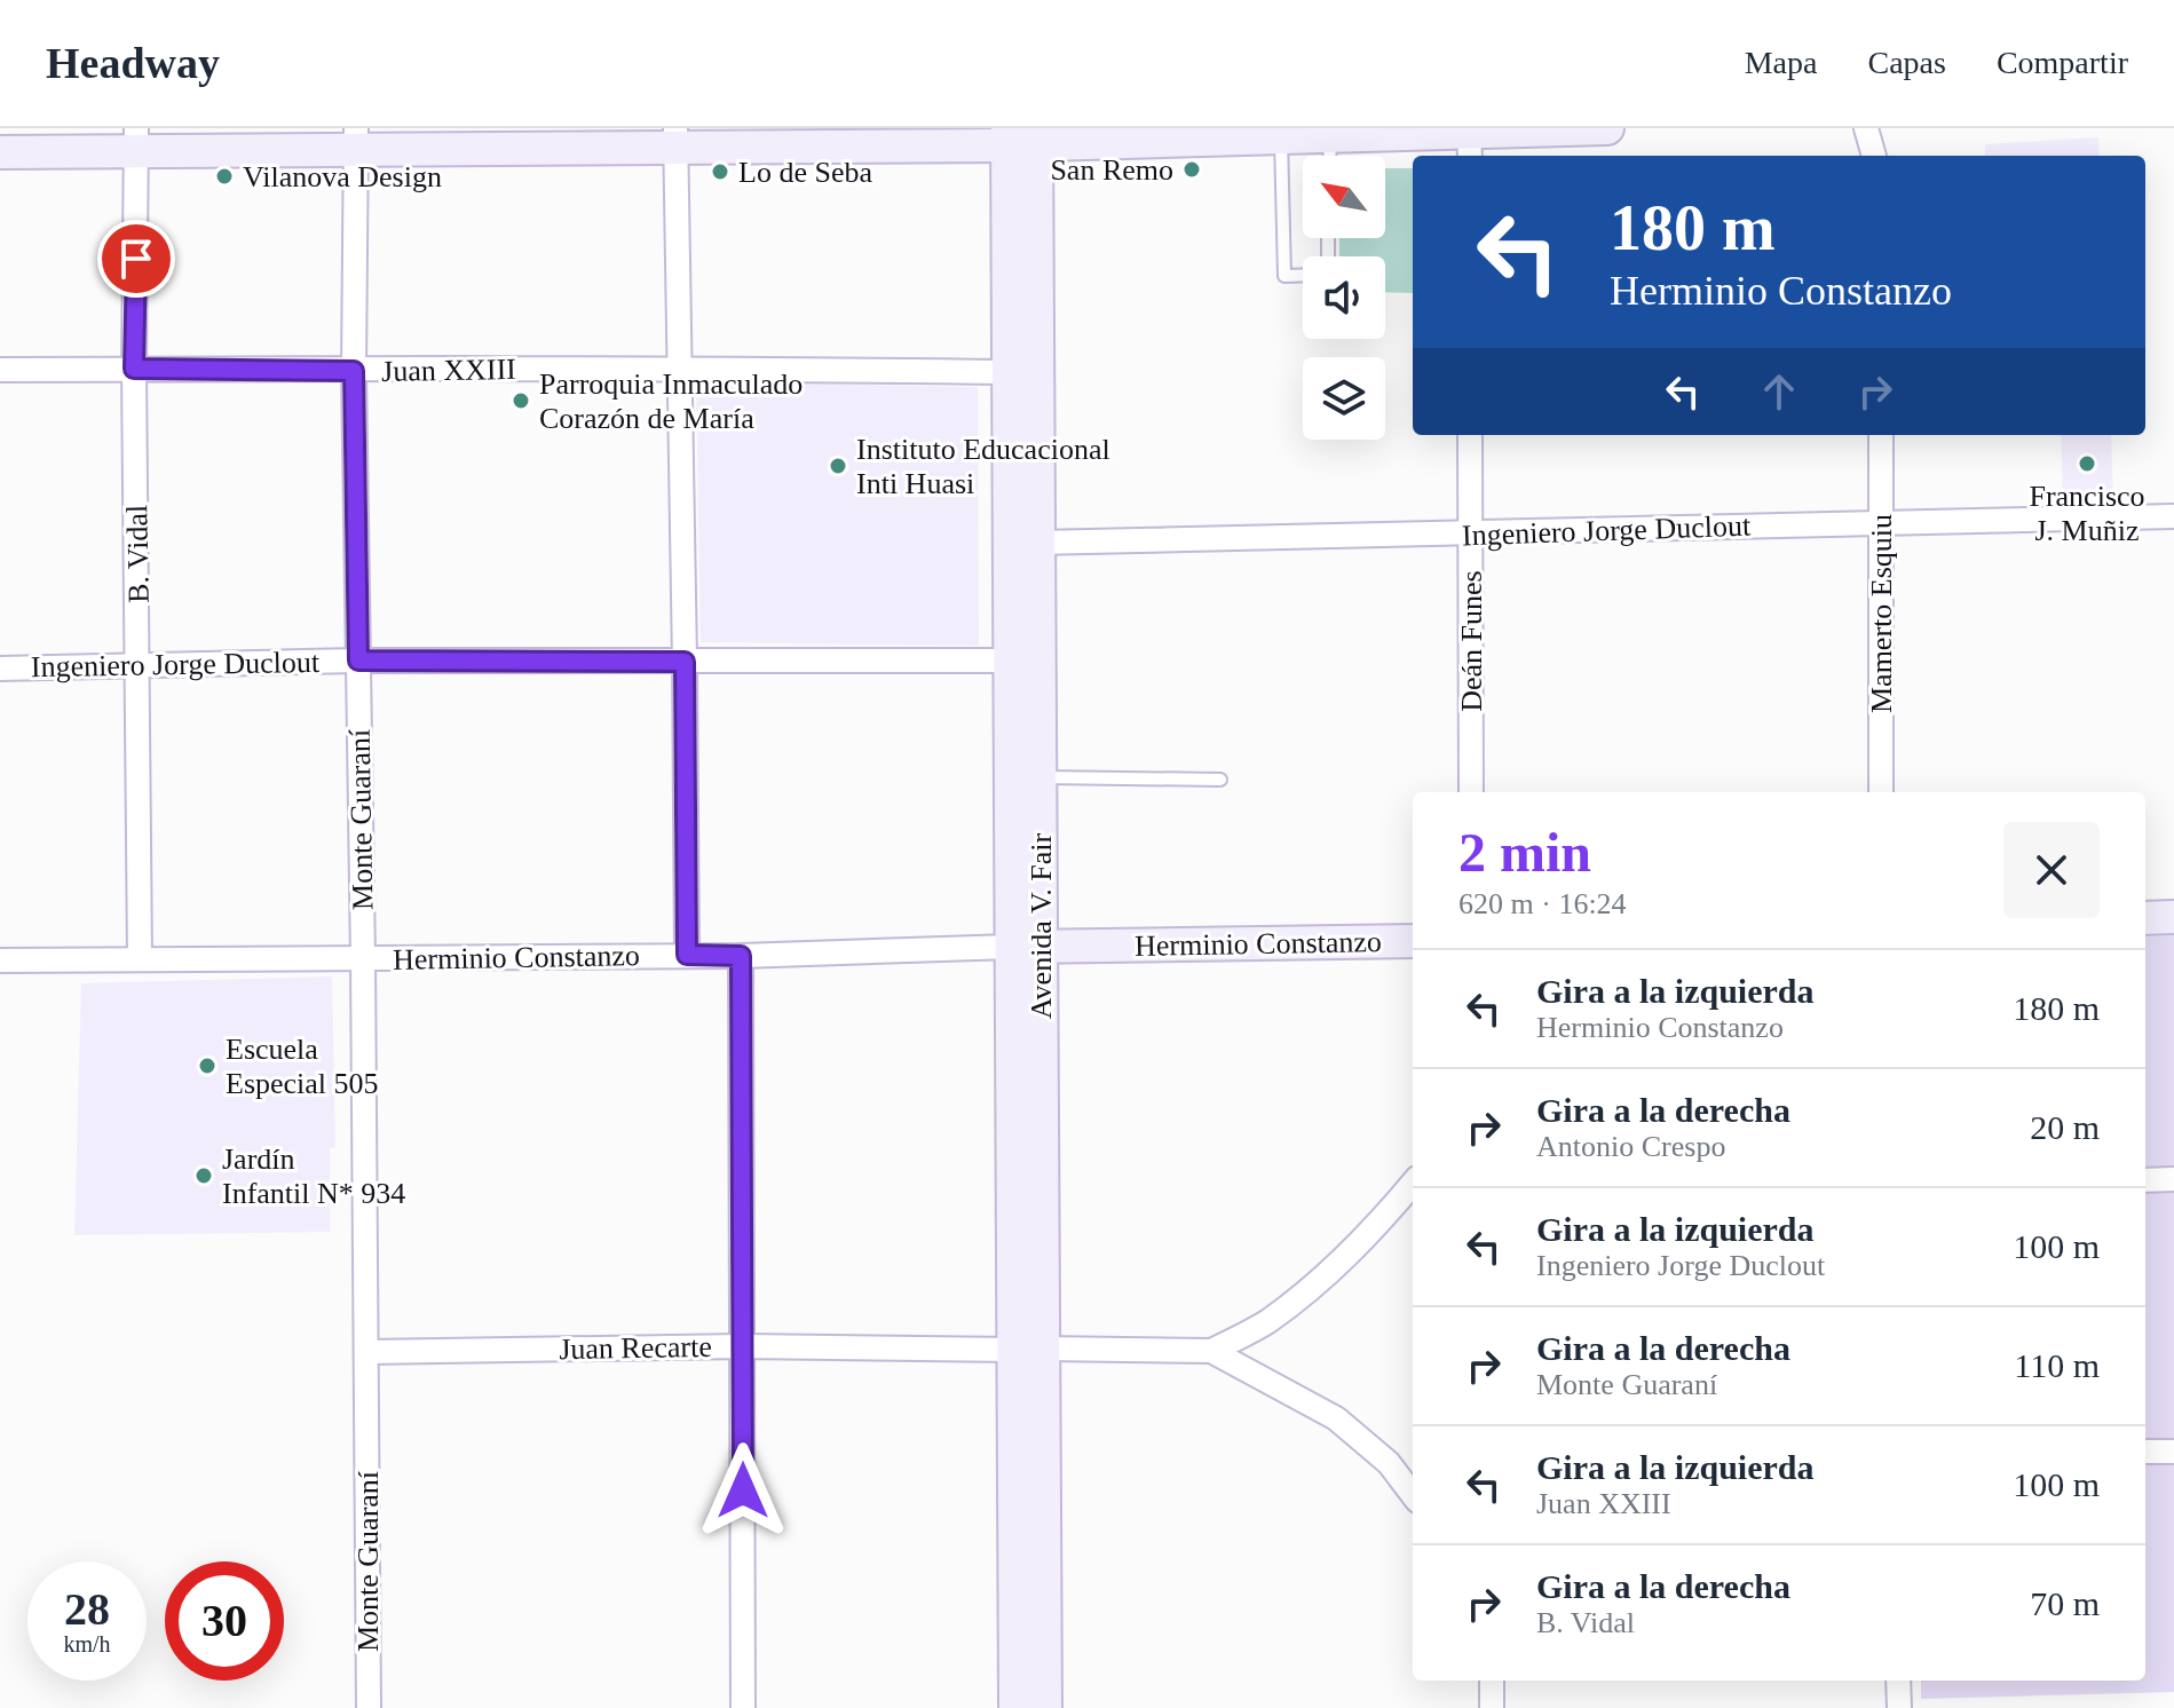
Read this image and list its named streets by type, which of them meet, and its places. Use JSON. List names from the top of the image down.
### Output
{
  "streets": {
    "main road": ["Avenida V. Fair", "Herminio Constanzo"],
    "street": [
      "Juan XXIII",
      "Ingeniero Jorge Duclout",
      "B. Vidal",
      "Mamerto Esquiu",
      "Deán Funes",
      "Monte Guaraní",
      "Juan Recarte"
    ]
  },
  "crossings": [
    ["Juan XXIII", "B. Vidal"],
    ["Juan XXIII", "Monte Guaraní"],
    ["Juan XXIII", "Avenida V. Fair"],
    ["Ingeniero Jorge Duclout", "B. Vidal"],
    ["Ingeniero Jorge Duclout", "Mamerto Esquiu"],
    ["Ingeniero Jorge Duclout", "Deán Funes"],
    ["Ingeniero Jorge Duclout", "Monte Guaraní"],
    ["Ingeniero Jorge Duclout", "Avenida V. Fair"],
    ["B. Vidal", "Herminio Constanzo"],
    ["Monte Guaraní", "Herminio Constanzo"],
    ["Monte Guaraní", "Juan Recarte"],
    ["Avenida V. Fair", "Herminio Constanzo"],
    ["Avenida V. Fair", "Juan Recarte"]
  ],
  "places": [
    "San Remo",
    "Lo de Seba",
    "Vilanova Design",
    "Parroquia Inmaculado Corazón de María",
    "Francisco J. Muñiz",
    "Instituto Educacional Inti Huasi",
    "Escuela Especial 505",
    "Jardín Infantil N* 934"
  ],
  "north": "top left",
  "page": {
    "header": "Headway",
    "nav": ["Mapa", "Capas", "Compartir"],
    "turn": ["180 m", "Herminio Constanzo"],
    "heading": ["2 min", "620 m · 16:24"],
    "list": [
      {
        "name": "Gira a la izquierda",
        "note": "Herminio Constanzo",
        "value": "180 m"
      },
      {
        "name": "Gira a la derecha",
        "note": "Antonio Crespo",
        "value": "20 m"
      },
      {
        "name": "Gira a la izquierda",
        "note": "Ingeniero Jorge Duclout",
        "value": "100 m"
      },
      {
        "name": "Gira a la derecha",
        "note": "Monte Guaraní",
        "value": "110 m"
      },
      {
        "name": "Gira a la izquierda",
        "note": "Juan XXIII",
        "value": "100 m"
      },
      {
        "name": "Gira a la derecha",
        "note": "B. Vidal",
        "value": "70 m"
      }
    ],
    "speed": "28 km/h",
    "limit": "30"
  }
}
